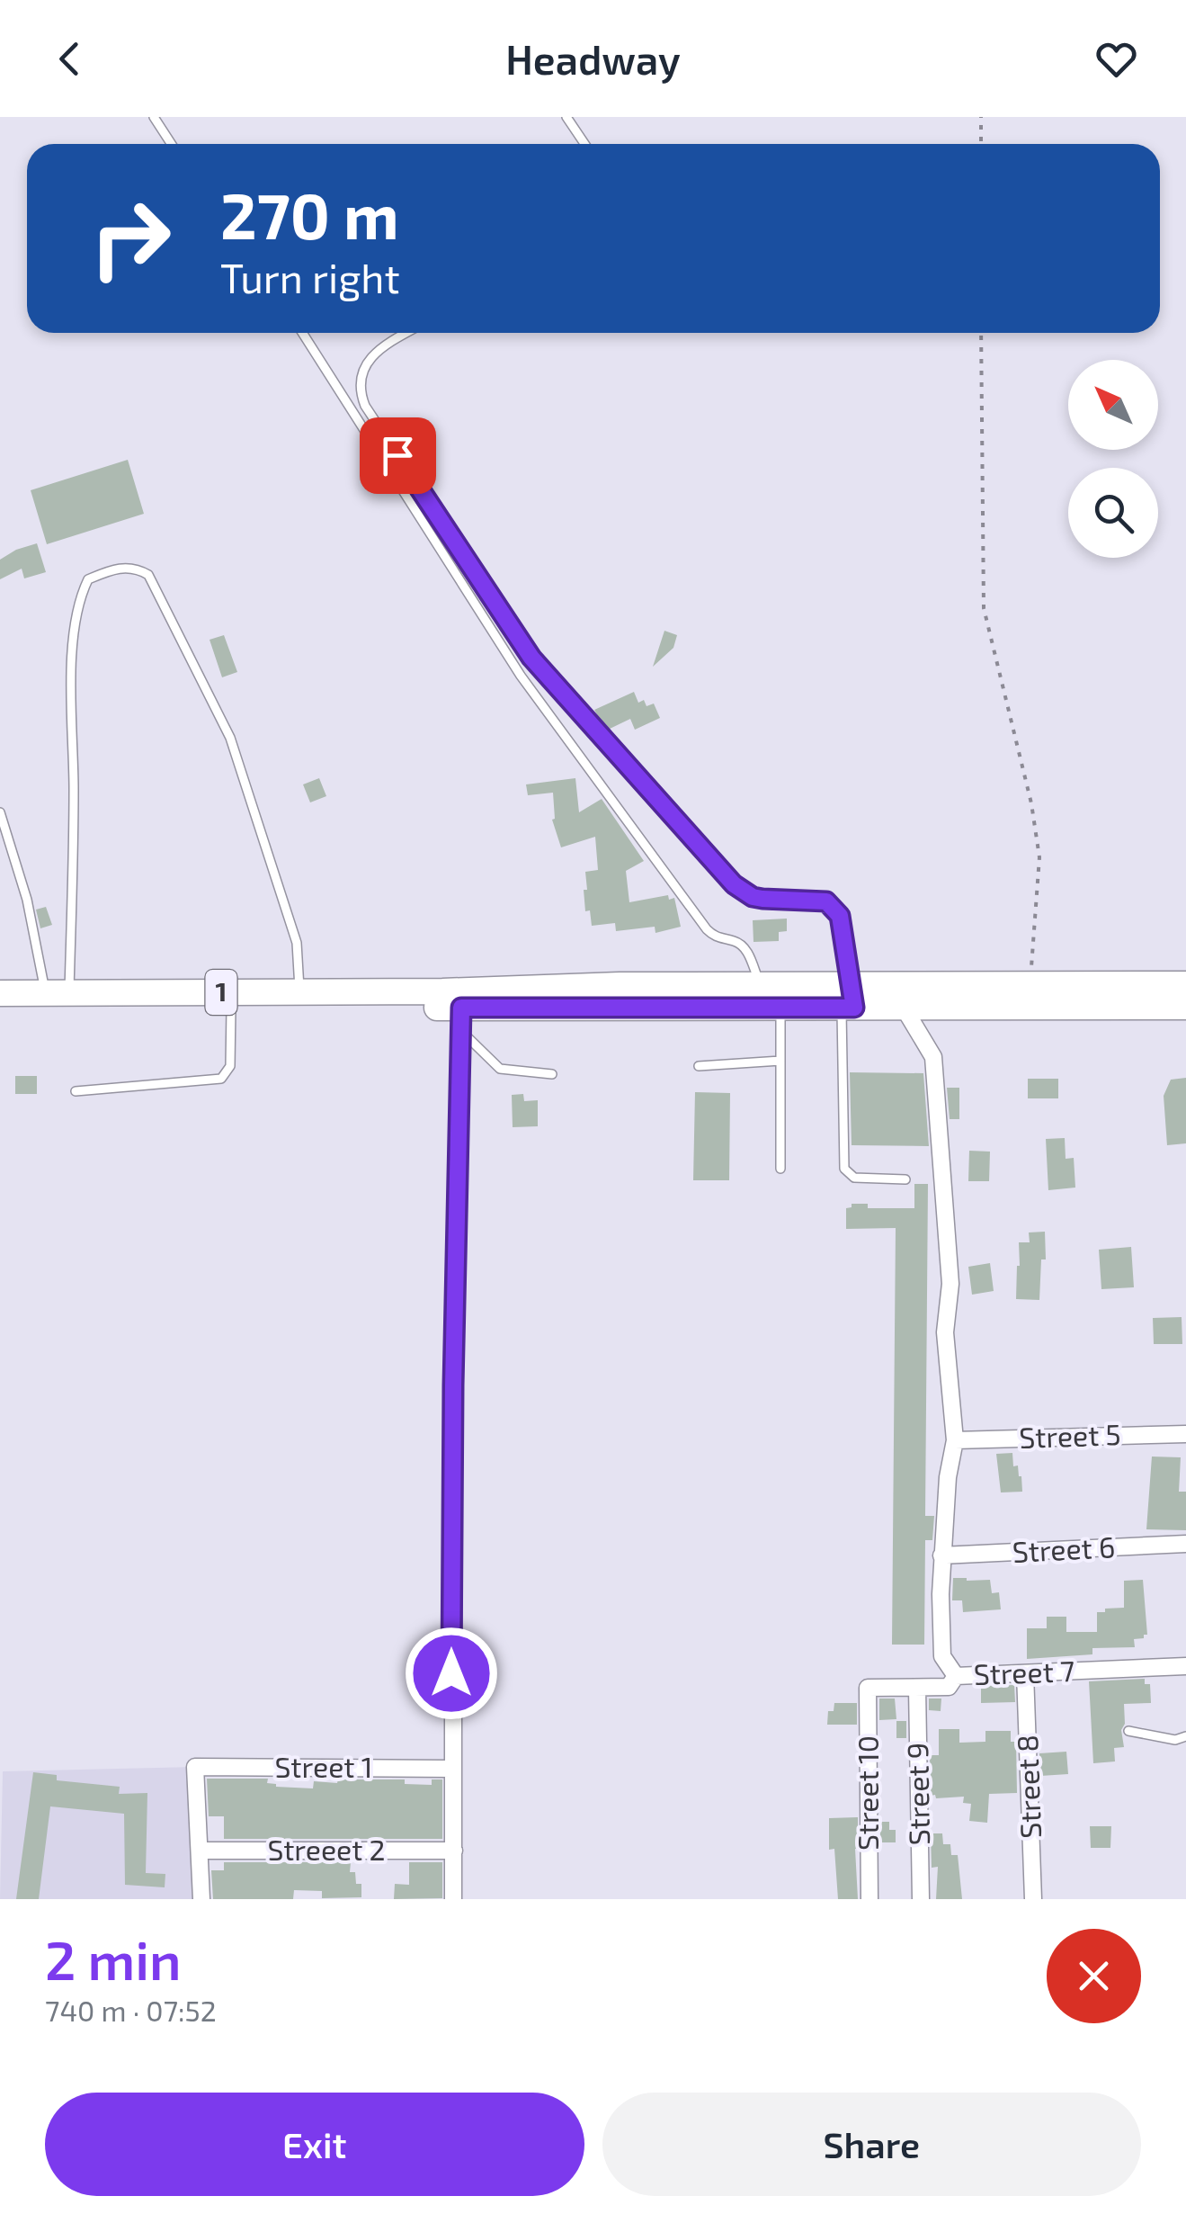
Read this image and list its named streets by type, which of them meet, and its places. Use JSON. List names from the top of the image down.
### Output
{
  "streets": {
    "highway": ["1"],
    "street": [
      "Street 5",
      "Street 6",
      "Street 7",
      "Street 1",
      "Street 8",
      "Street 10",
      "Street 9",
      "Streeet 2"
    ]
  },
  "crossings": [
    ["Street 7", "Street 8"],
    ["Street 7", "Street 10"],
    ["Street 7", "Street 9"],
    ["Street 1", "Streeet 2"]
  ],
  "north": "top left",
  "page": {
    "header": "Headway",
    "turn": ["270 m", "Turn right"],
    "heading": ["2 min", "740 m · 07:52"],
    "buttons": ["Exit", "Share"]
  }
}
